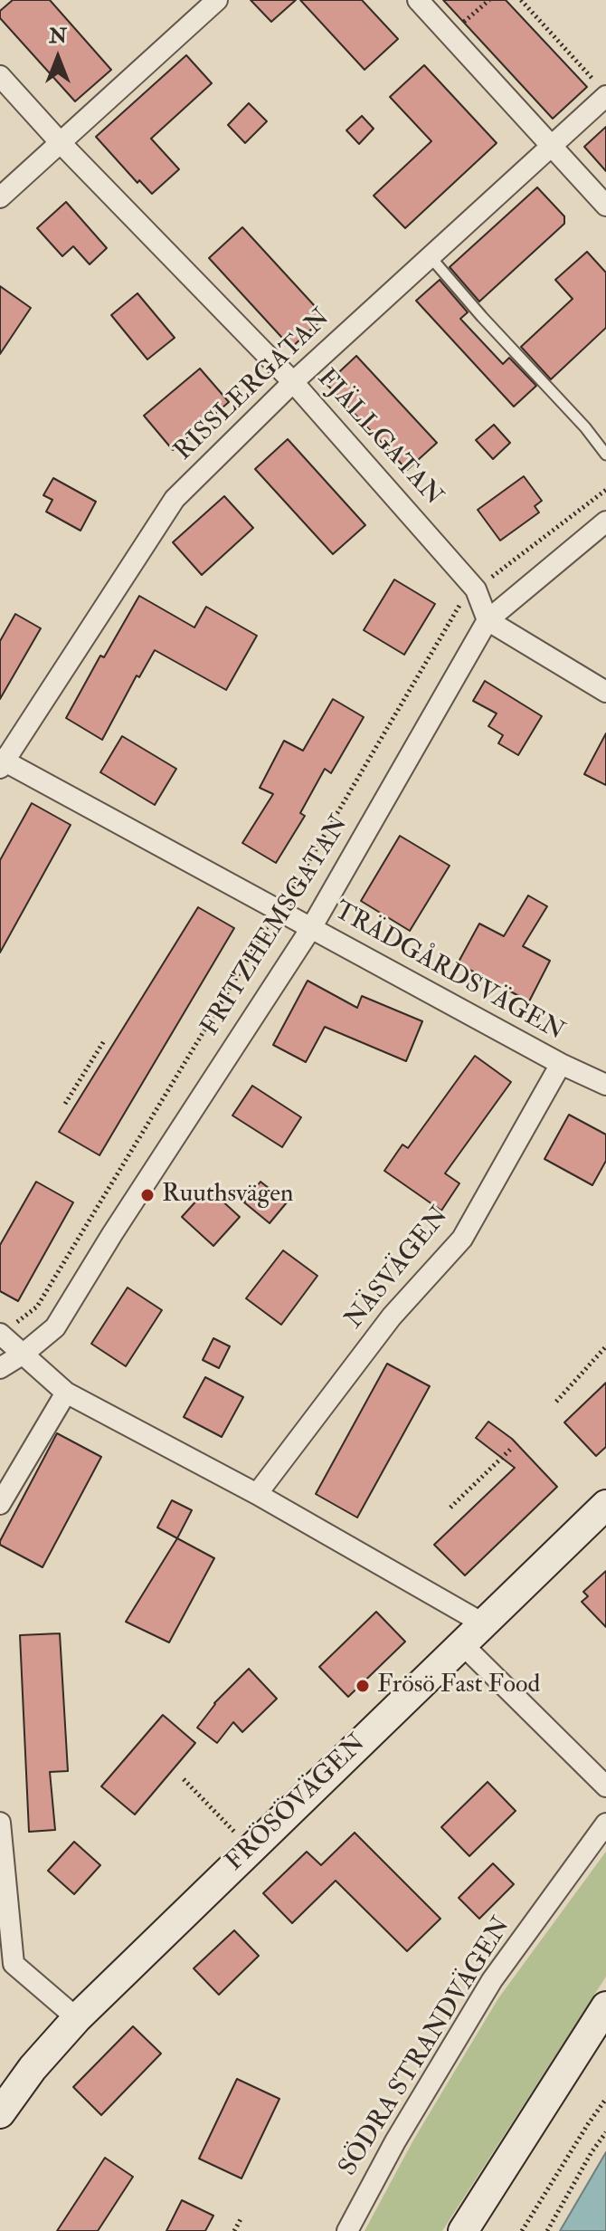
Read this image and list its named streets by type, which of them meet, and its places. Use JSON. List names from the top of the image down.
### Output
{
  "streets": {
    "street": [
      "RISSLERGATAN",
      "FJÄLLGATAN",
      "FRITZHEMSGATAN",
      "TRÄDGÅRDSVÄGEN",
      "NÄSVÄGEN",
      "FRÖSÖVÄGEN",
      "SÖDRA STRANDVÄGEN"
    ]
  },
  "crossings": [
    ["RISSLERGATAN", "FJÄLLGATAN"],
    ["RISSLERGATAN", "TRÄDGÅRDSVÄGEN"],
    ["FJÄLLGATAN", "FRITZHEMSGATAN"],
    ["FRITZHEMSGATAN", "TRÄDGÅRDSVÄGEN"],
    ["TRÄDGÅRDSVÄGEN", "NÄSVÄGEN"]
  ],
  "places": ["Ruuthsvägen", "Frösö Fast Food"],
  "north": "top"
}
